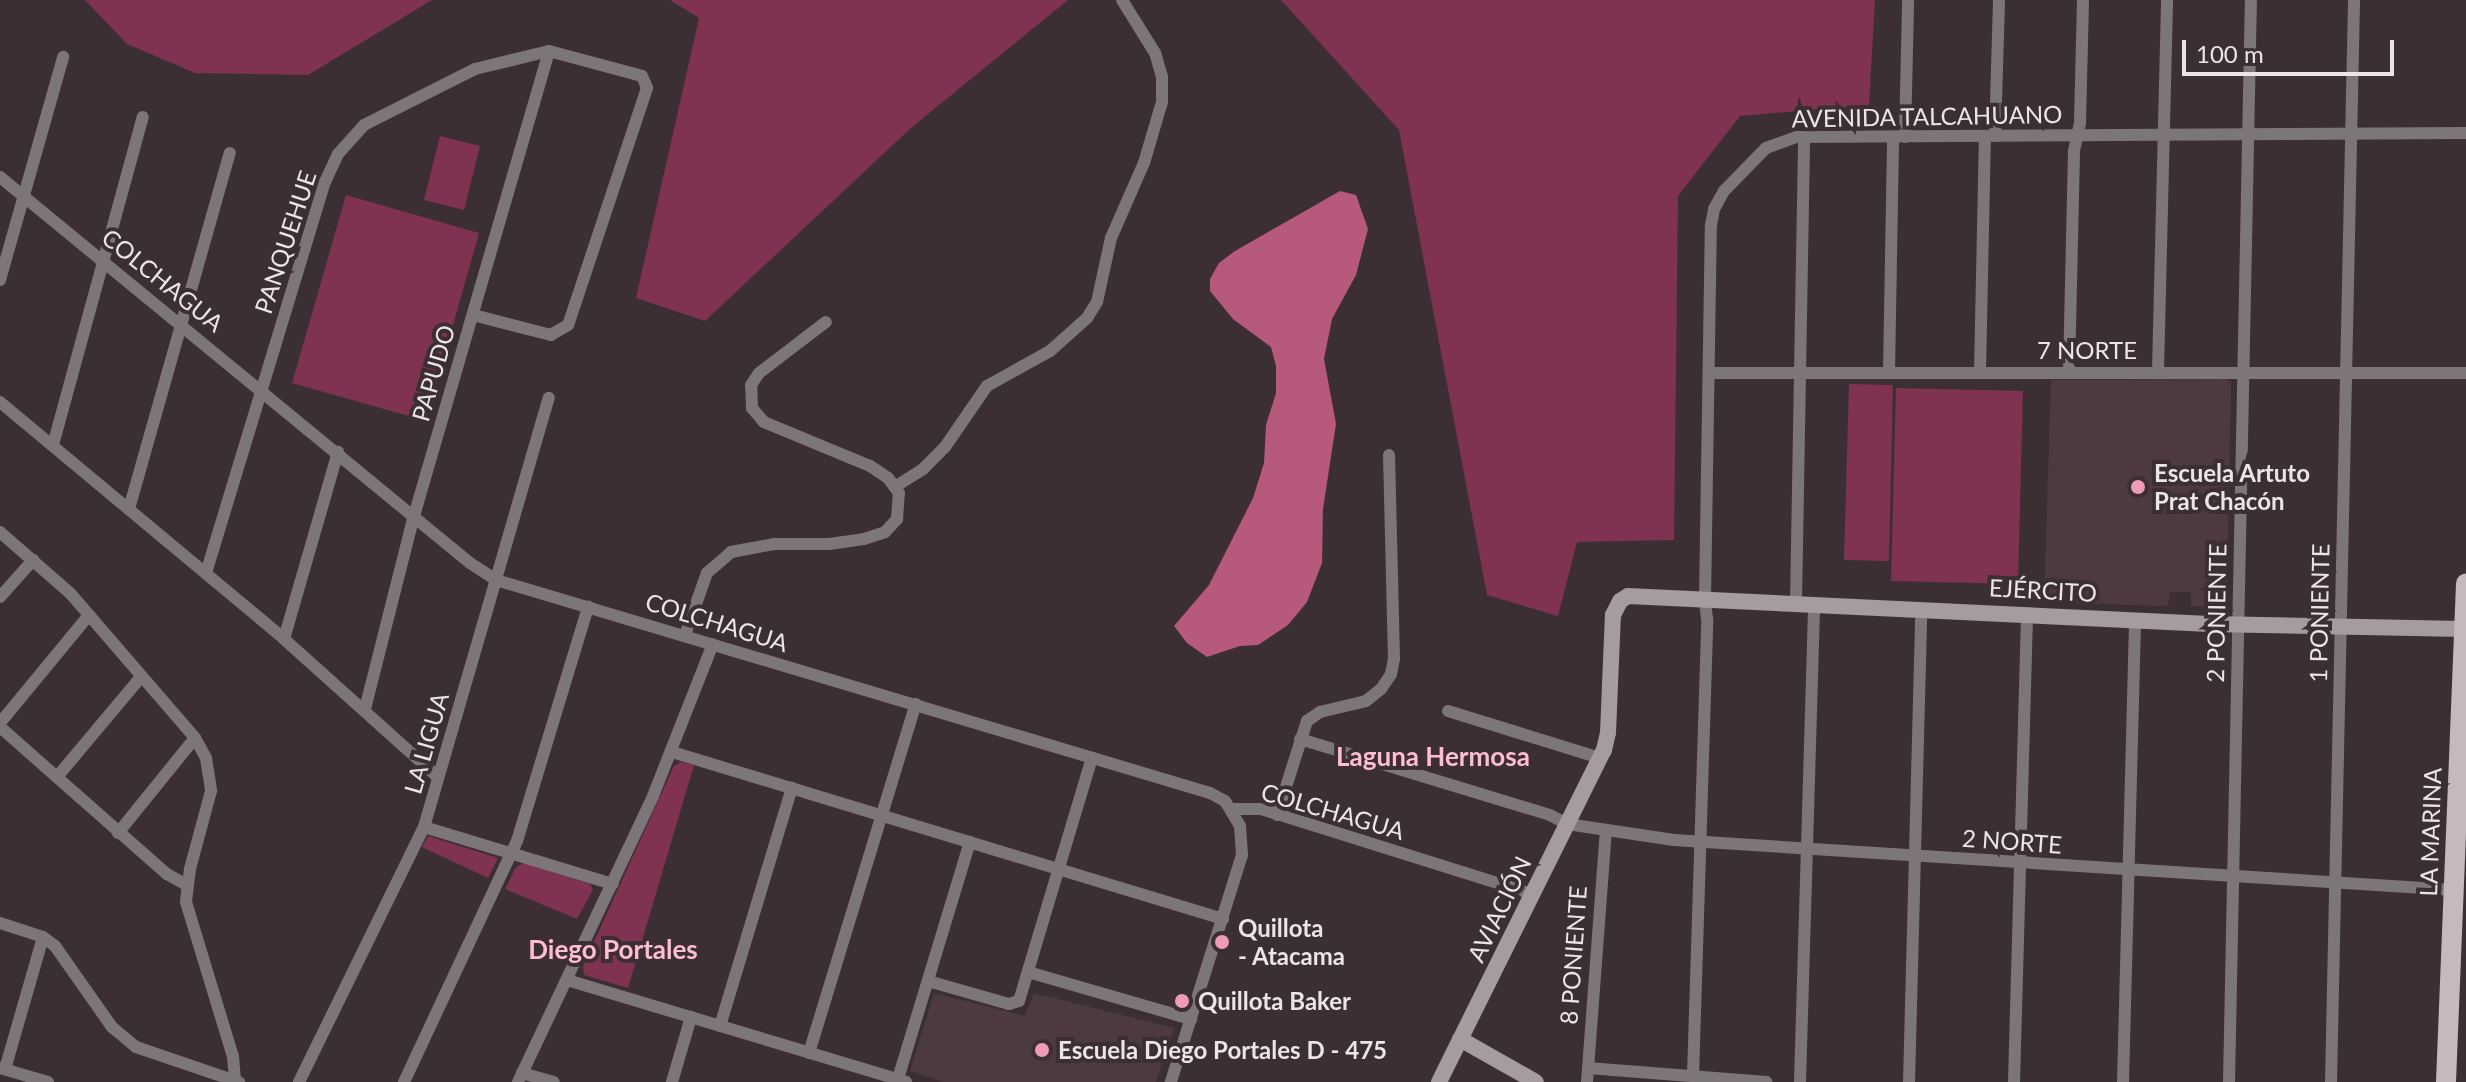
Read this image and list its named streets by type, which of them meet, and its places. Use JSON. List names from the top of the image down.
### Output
{
  "streets": {
    "main road": ["LA MARINA"],
    "street": [
      "AVENIDA TALCAHUANO",
      "PANQUEHUE",
      "COLCHAGUA",
      "7 NORTE",
      "PAPUDO",
      "EJÉRCITO",
      "2 PONIENTE",
      "1 PONIENTE",
      "LA LIGUA",
      "2 NORTE",
      "AVIACIÓN",
      "8 PONIENTE"
    ]
  },
  "crossings": [
    ["AVENIDA TALCAHUANO", "7 NORTE"],
    ["AVENIDA TALCAHUANO", "EJÉRCITO"],
    ["AVENIDA TALCAHUANO", "2 PONIENTE"],
    ["AVENIDA TALCAHUANO", "1 PONIENTE"],
    ["AVENIDA TALCAHUANO", "2 NORTE"],
    ["PANQUEHUE", "COLCHAGUA"],
    ["PANQUEHUE", "PAPUDO"],
    ["COLCHAGUA", "PAPUDO"],
    ["COLCHAGUA", "LA LIGUA"],
    ["COLCHAGUA", "AVIACIÓN"],
    ["7 NORTE", "2 PONIENTE"],
    ["7 NORTE", "1 PONIENTE"],
    ["EJÉRCITO", "2 PONIENTE"],
    ["EJÉRCITO", "1 PONIENTE"],
    ["EJÉRCITO", "LA MARINA"],
    ["EJÉRCITO", "AVIACIÓN"],
    ["2 PONIENTE", "2 NORTE"],
    ["1 PONIENTE", "2 NORTE"],
    ["LA MARINA", "2 NORTE"],
    ["2 NORTE", "AVIACIÓN"],
    ["2 NORTE", "8 PONIENTE"]
  ],
  "districts": ["Laguna Hermosa", "Diego Portales"],
  "places": [
    "Escuela Artuto Prat Chacón",
    "Quillota - Atacama",
    "Quillota Baker",
    "Escuela Diego Portales D - 475"
  ],
  "scale_bar": "100 m"
}
